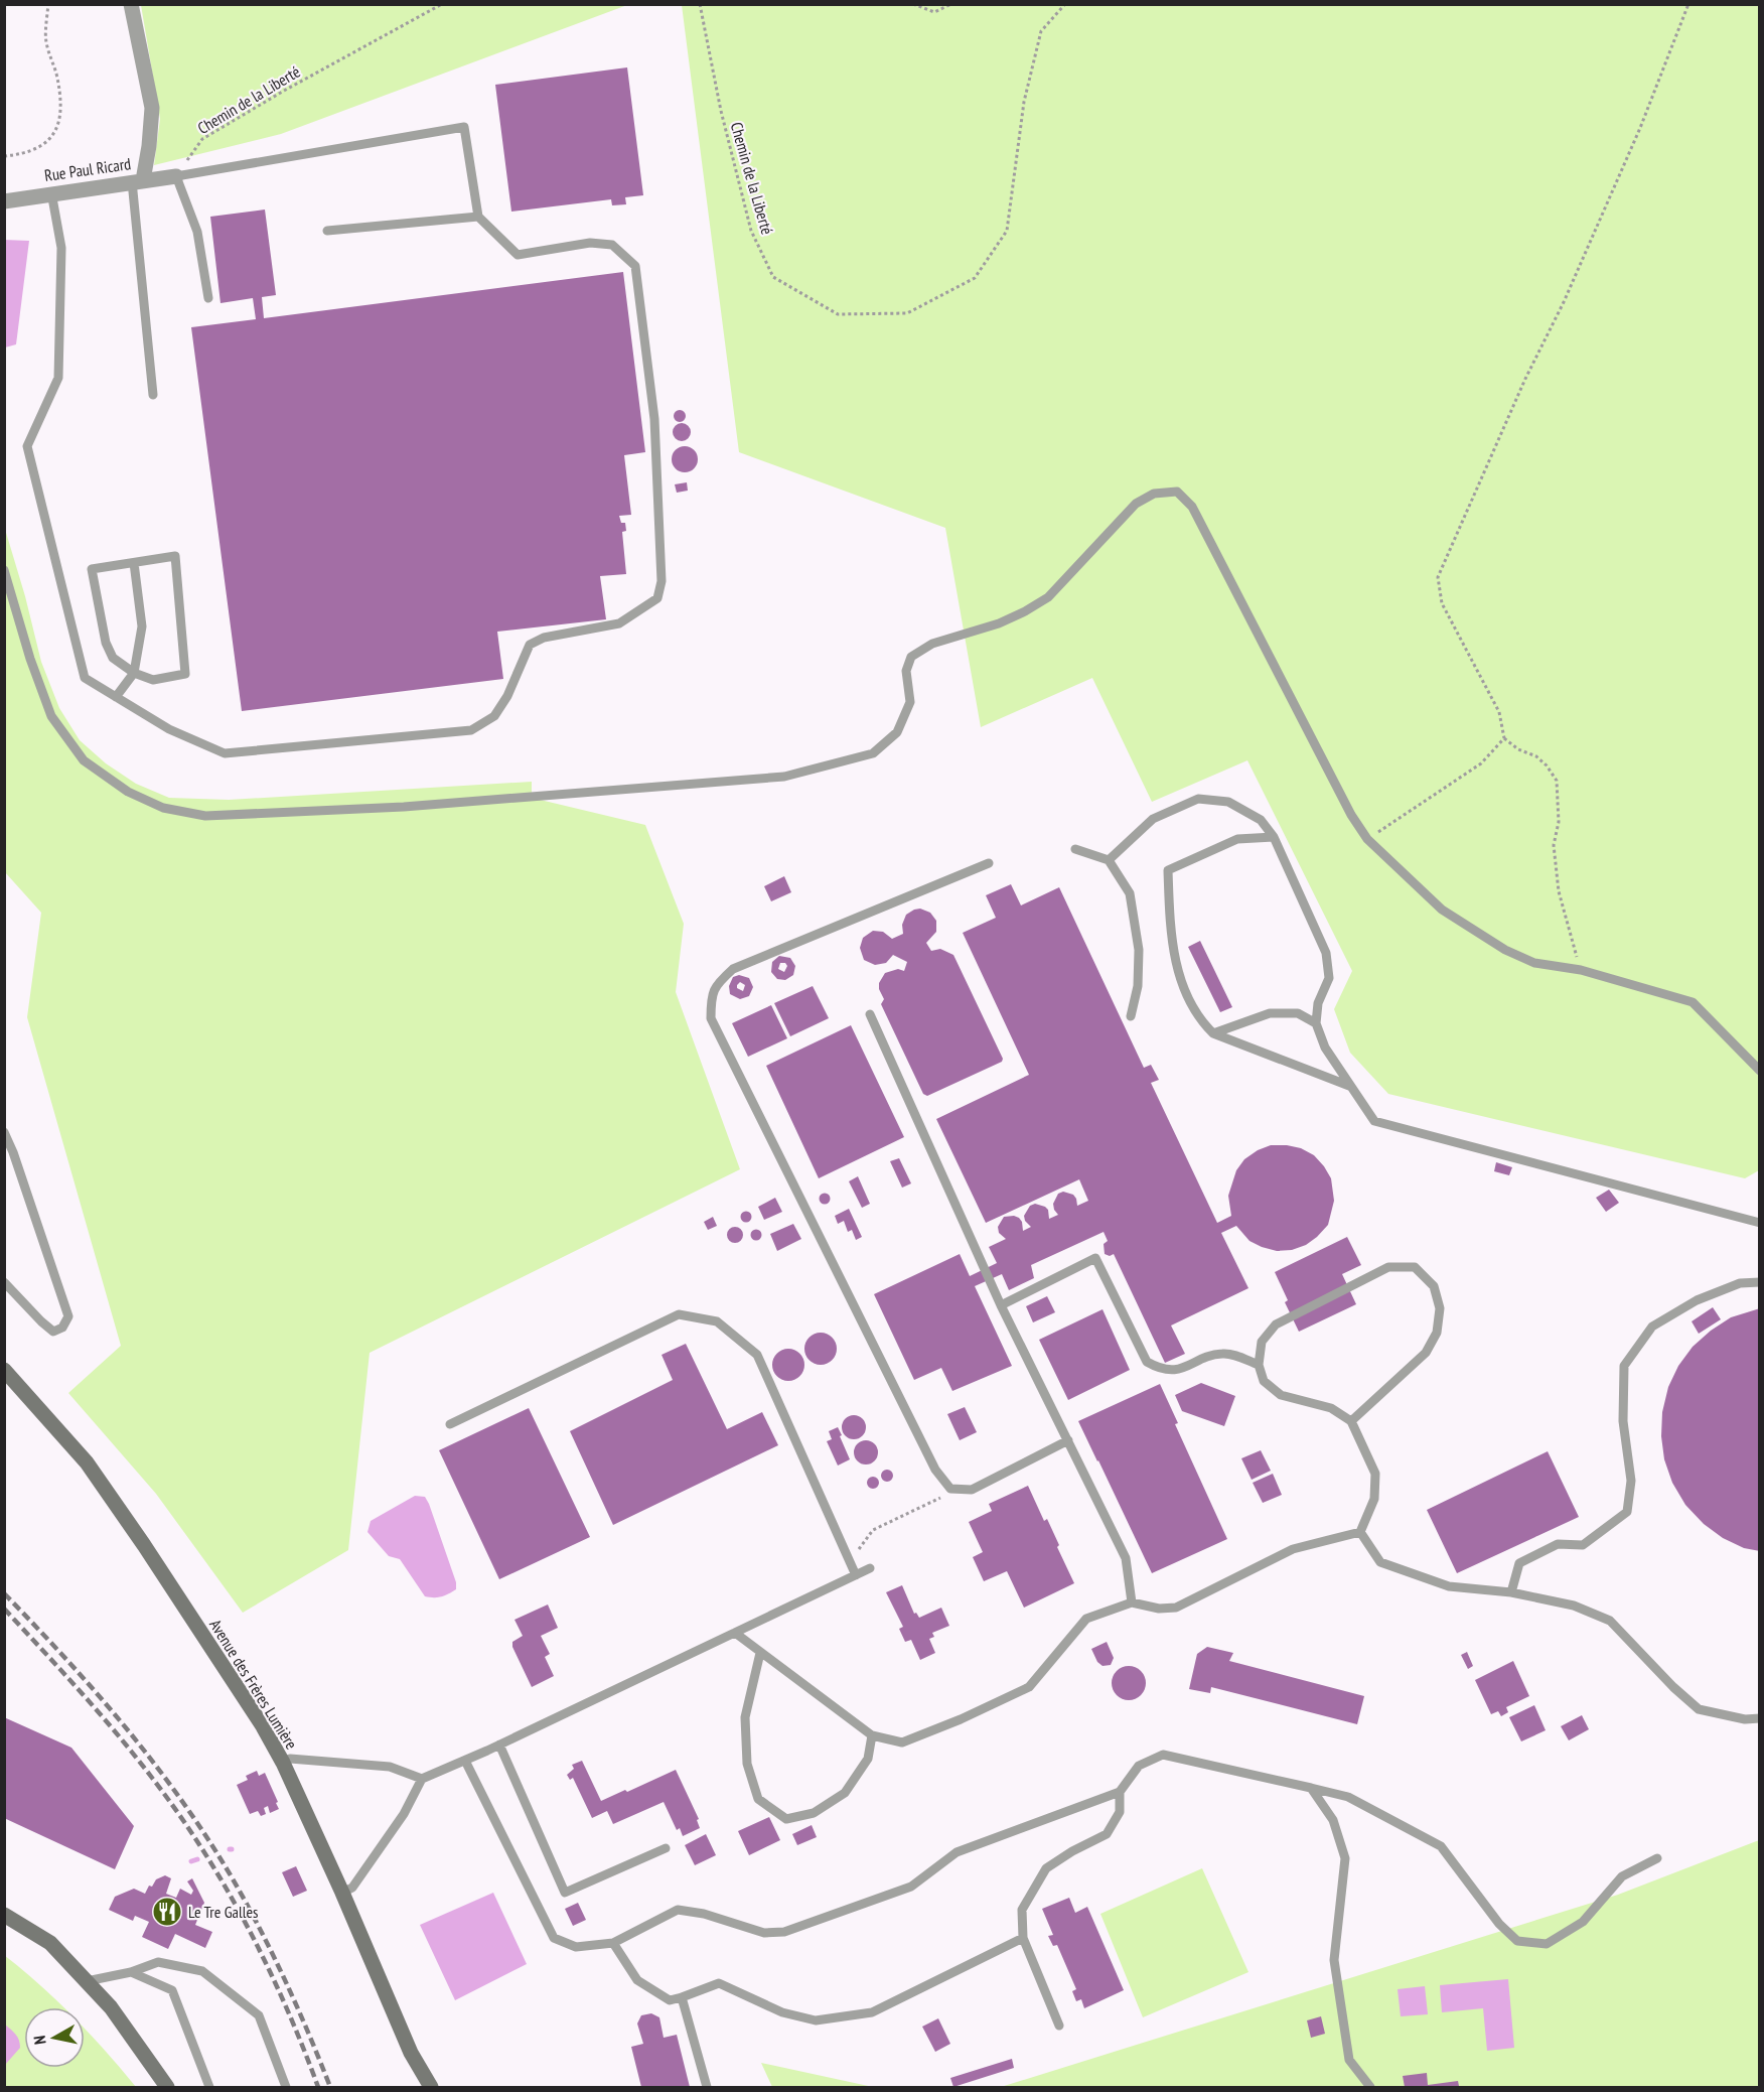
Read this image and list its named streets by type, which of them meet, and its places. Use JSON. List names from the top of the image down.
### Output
{
  "streets": {
    "street": ["Rue Paul Ricard", "Avenue des Frères Lumière"],
    "path": ["Chemin de la Liberté"]
  },
  "crossings": [
    ["Chemin de la Liberté", "Rue Paul Ricard"]
  ],
  "places": {
    "restaurant": ["Le Tre Galles"]
  },
  "north": "left"
}
